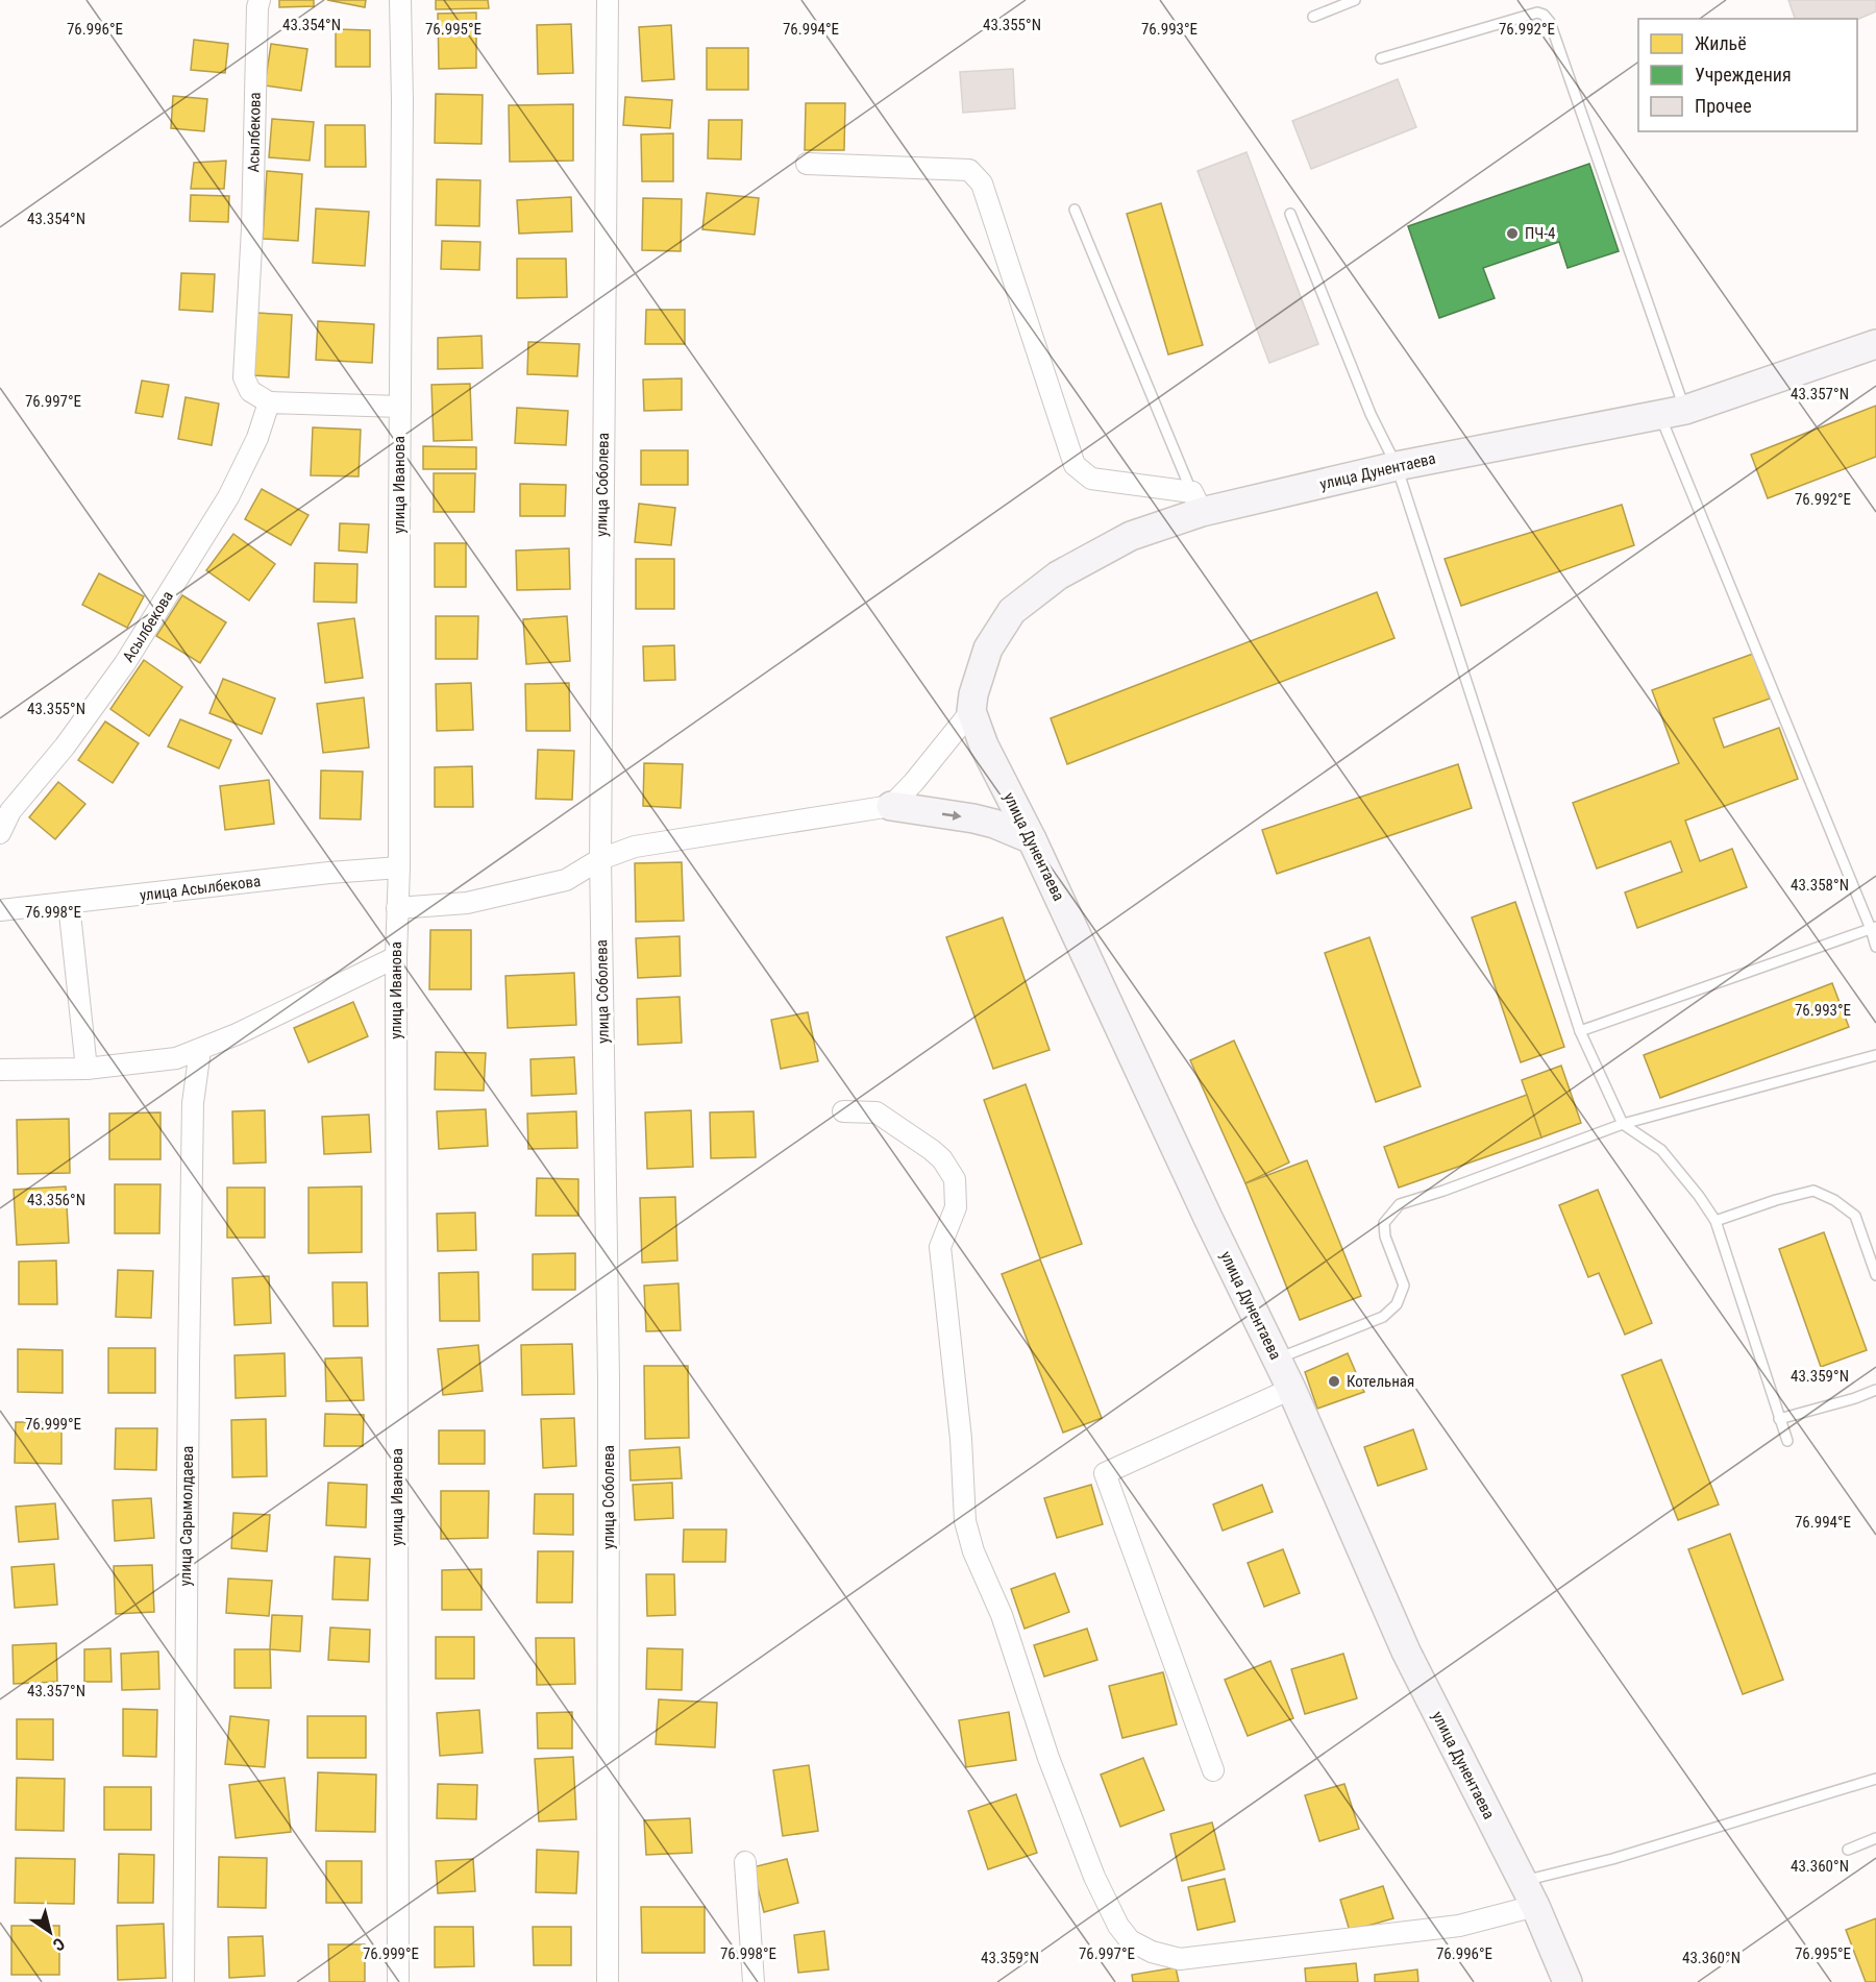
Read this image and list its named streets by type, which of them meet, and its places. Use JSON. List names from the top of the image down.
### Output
{
  "streets": {
    "street": [
      "Асылбекова",
      "улица Дунентаева",
      "улица Иванова",
      "улица Соболева",
      "улица Асылбекова",
      "улица Сарымолдаева"
    ]
  },
  "crossings": [
    ["улица Иванова", "улица Асылбекова"]
  ],
  "places": ["ПЧ-4", "Котельная"],
  "legend": ["Жильё", "Учреждения", "Прочее"],
  "north": "bottom right",
  "coordinates": [
    "43.354°N",
    "43.355°N",
    "76.996°E",
    "76.995°E",
    "76.994°E",
    "76.993°E",
    "76.992°E",
    "43.357°N",
    "76.997°E",
    "43.358°N",
    "76.998°E",
    "43.356°N",
    "43.359°N",
    "76.999°E",
    "43.360°N"
  ]
}
